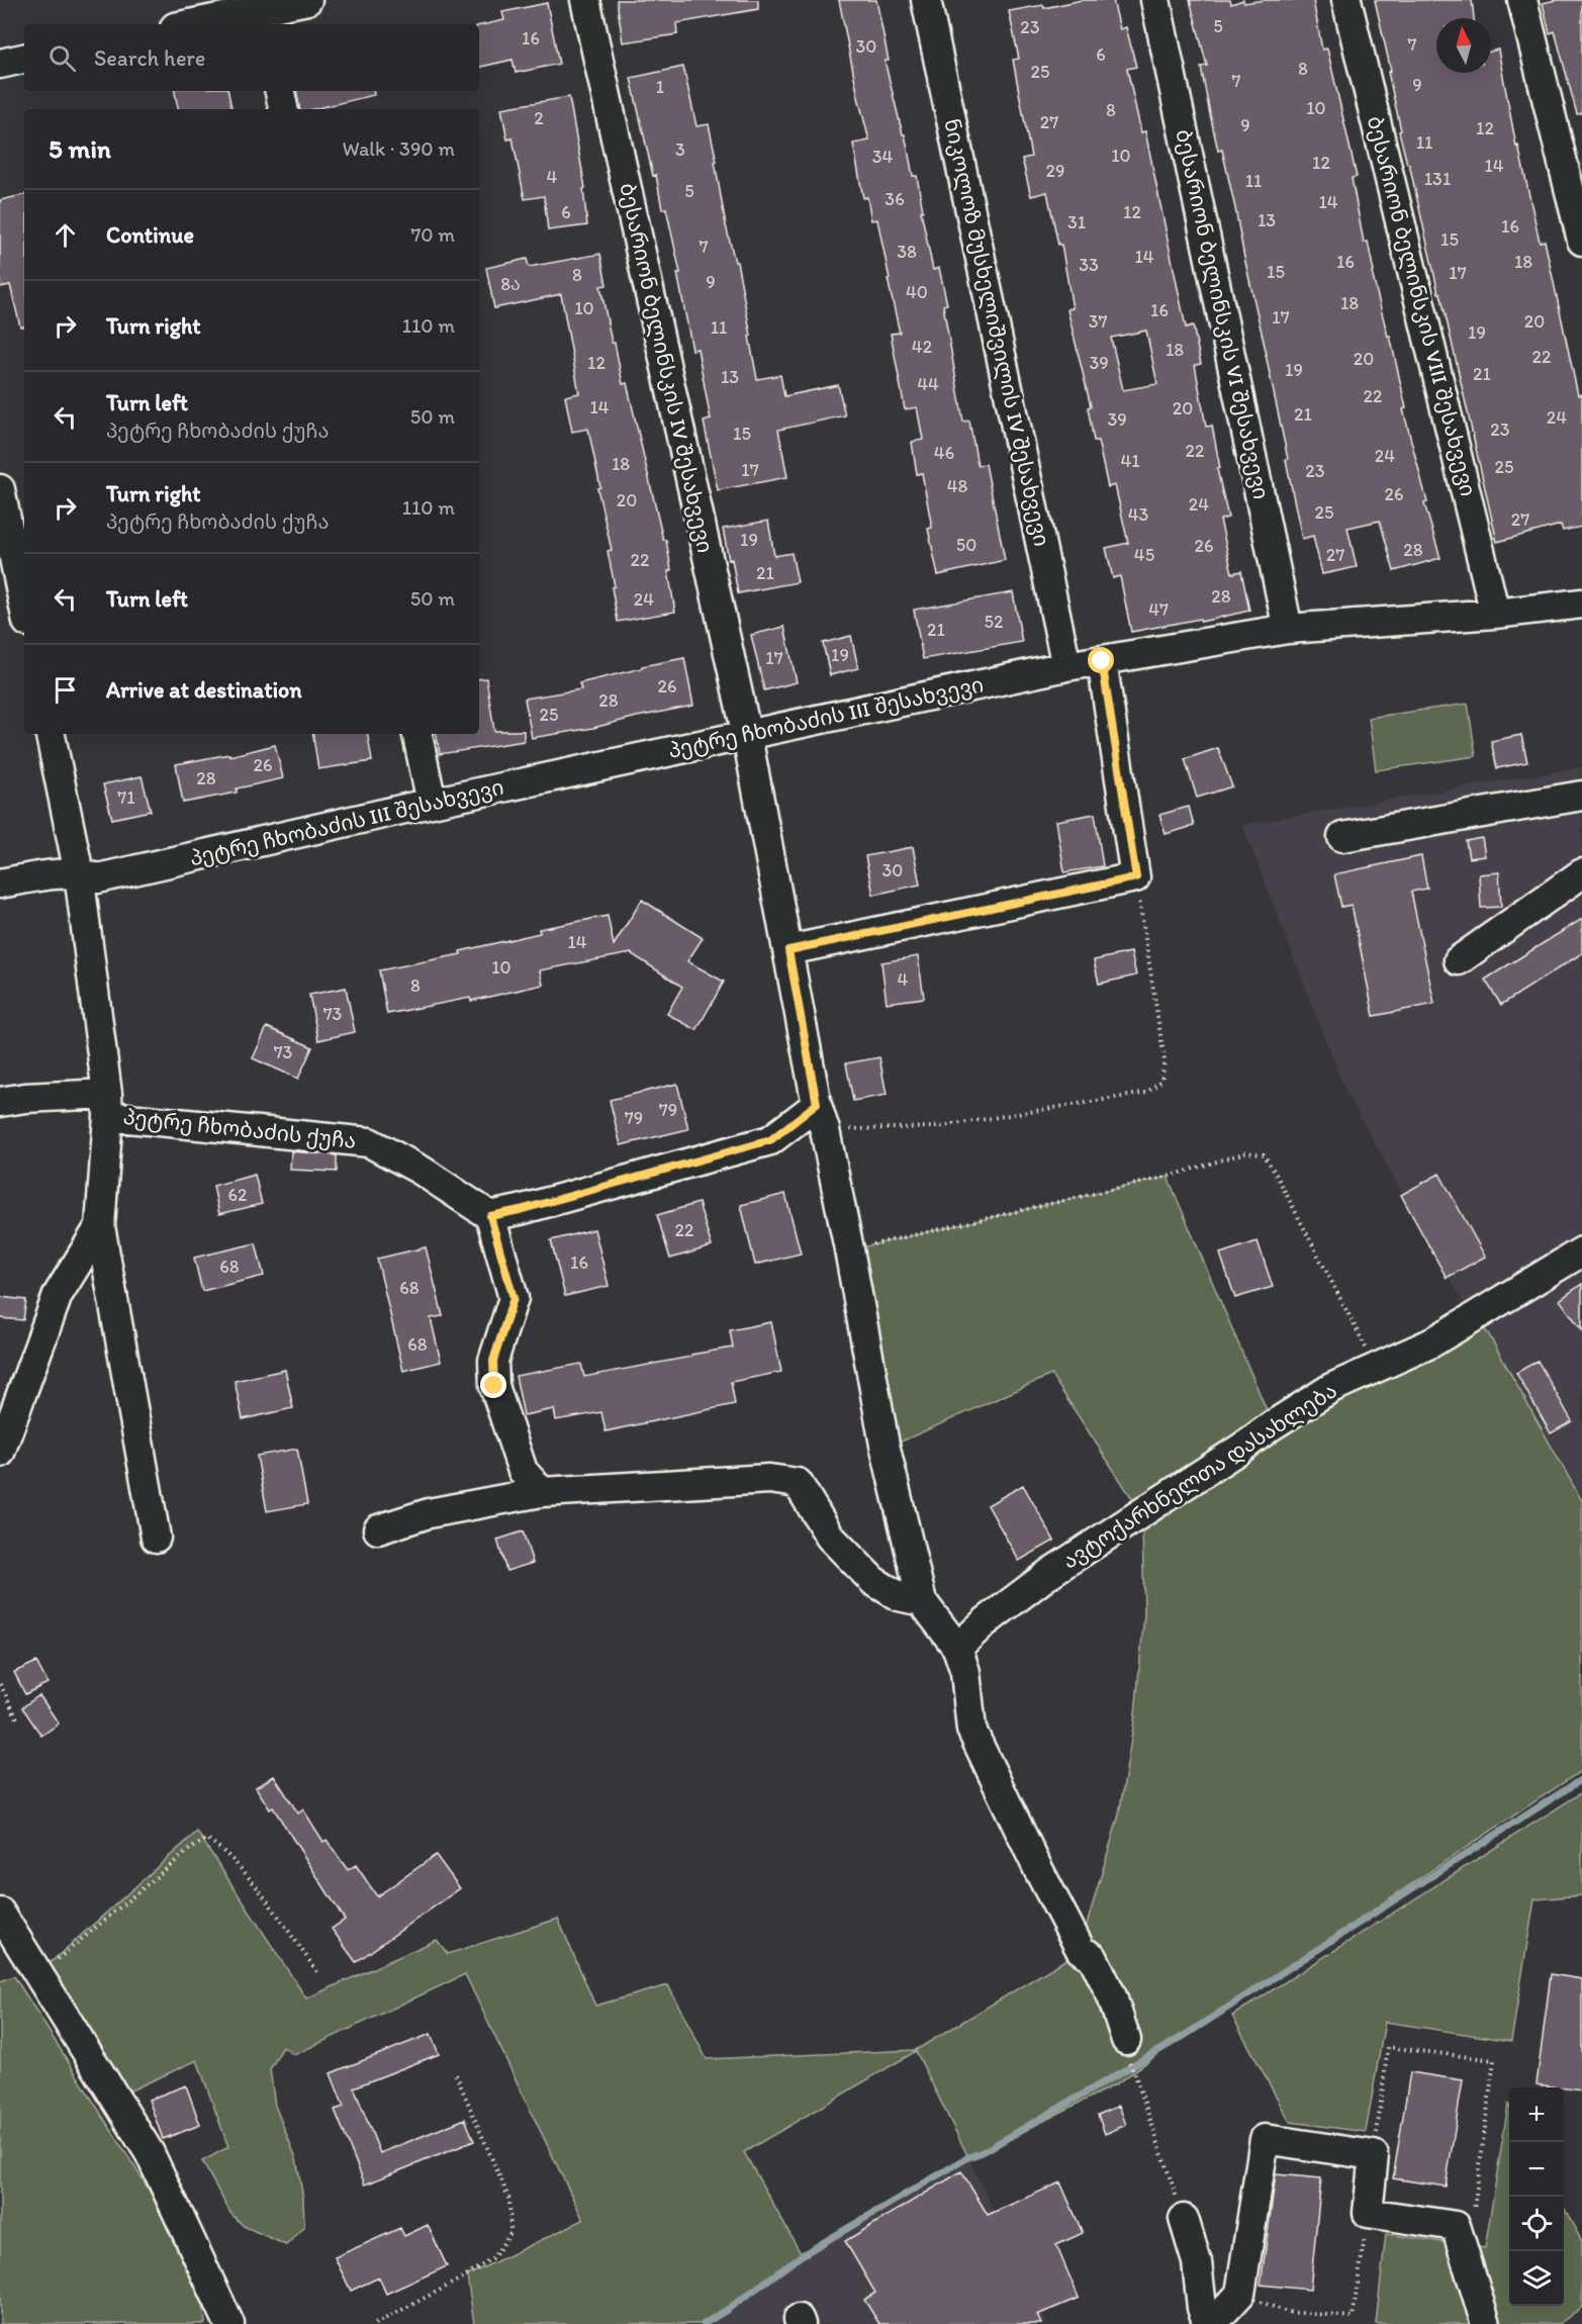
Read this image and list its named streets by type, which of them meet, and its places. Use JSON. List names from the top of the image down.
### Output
{
  "streets": {
    "street": [
      "ბესარიონ ბელინსკის VIII შესახვევი",
      "ბესარიონ ბელინსკის VI შესახვევი",
      "ნიკოლოზ მუსხელიშვილის IV შესახვევი",
      "ბესარიონ ბელინსკის IV შესახვევი",
      "პეტრე ჩხობაძის III შესახვევი",
      "პეტრე ჩხობაძის ქუჩა",
      "ავტოქარხნელთა დასახლება"
    ]
  },
  "crossings": [
    ["ბესარიონ ბელინსკის VIII შესახვევი", "პეტრე ჩხობაძის III შესახვევი"],
    ["ბესარიონ ბელინსკის VI შესახვევი", "პეტრე ჩხობაძის III შესახვევი"],
    ["ნიკოლოზ მუსხელიშვილის IV შესახვევი", "პეტრე ჩხობაძის III შესახვევი"],
    ["ბესარიონ ბელინსკის IV შესახვევი", "პეტრე ჩხობაძის III შესახვევი"],
    ["პეტრე ჩხობაძის III შესახვევი", "პეტრე ჩხობაძის ქუჩა"]
  ],
  "house_numbers": [
    "5",
    "23",
    "16",
    "7",
    "30",
    "6",
    "8",
    "25",
    "7",
    "9",
    "1",
    "10",
    "8",
    "2",
    "27",
    "9",
    "12",
    "11",
    "3",
    "10",
    "34",
    "12",
    "14",
    "29",
    "4",
    "131",
    "11",
    "5",
    "36",
    "14",
    "6",
    "12",
    "13",
    "31",
    "16",
    "15",
    "7",
    "38",
    "14",
    "16",
    "18",
    "33",
    "15",
    "17",
    "8",
    "9",
    "8ა",
    "40",
    "18",
    "10",
    "16",
    "17",
    "37",
    "20",
    "11",
    "19",
    "42",
    "18",
    "22",
    "20",
    "12",
    "39",
    "19",
    "21",
    "13",
    "44",
    "22",
    "14",
    "20",
    "21",
    "24",
    "39",
    "23",
    "15",
    "22",
    "46",
    "24",
    "41",
    "18",
    "25",
    "17",
    "23",
    "48",
    "26",
    "20",
    "24",
    "25",
    "43",
    "27",
    "19",
    "50",
    "26",
    "28",
    "45",
    "27",
    "22",
    "21",
    "28",
    "24",
    "47",
    "52",
    "21",
    "19",
    "17",
    "26",
    "28",
    "25",
    "26",
    "28",
    "71",
    "30",
    "14",
    "10",
    "4",
    "8",
    "73",
    "73",
    "79",
    "79",
    "62",
    "22",
    "16",
    "68",
    "68",
    "68"
  ],
  "north": "top",
  "page": {
    "search": "Search here",
    "heading": ["5 min", "Walk · 390 m"],
    "list": [
      ["Continue", "70 m"],
      ["Turn right", "110 m"],
      ["Turn left", "პეტრე ჩხობაძის ქუჩა", "50 m"],
      ["Turn right", "პეტრე ჩხობაძის ქუჩა", "110 m"],
      ["Turn left", "50 m"],
      "Arrive at destination"
    ],
    "map_buttons": ["+", "−"]
  }
}
